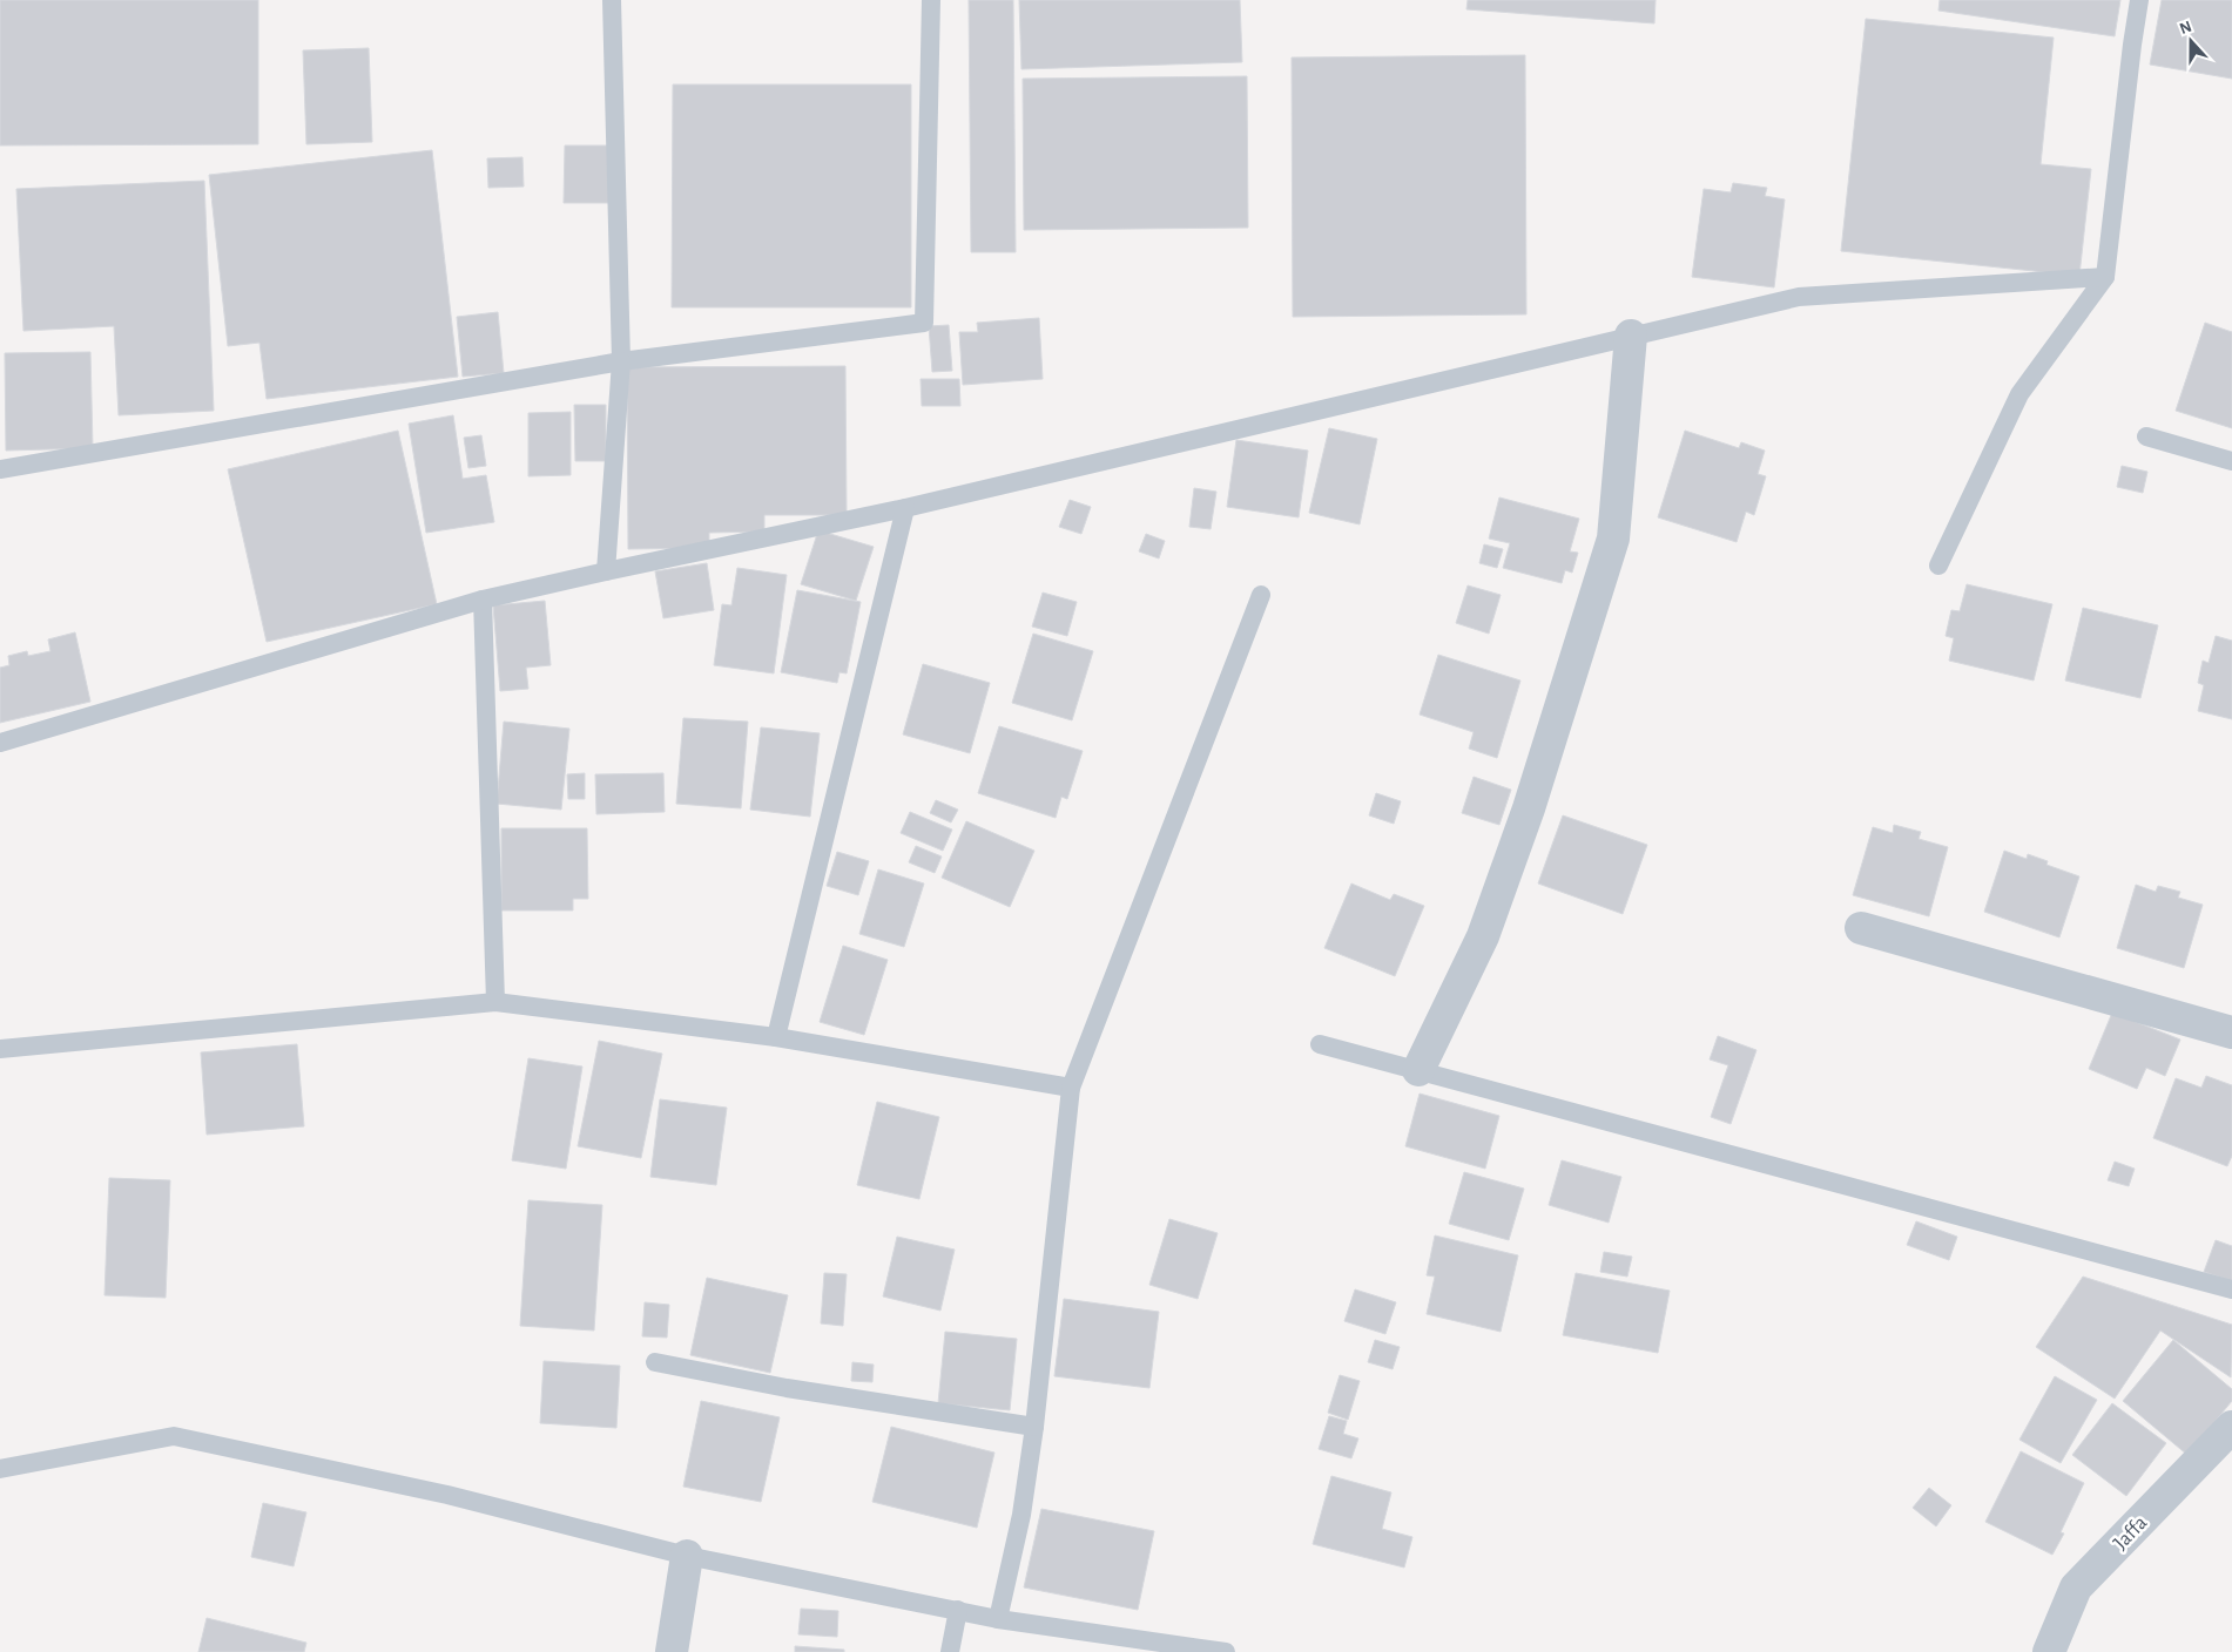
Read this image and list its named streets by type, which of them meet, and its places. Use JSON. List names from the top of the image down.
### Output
{
  "streets": {
    "street": ["Jaffa"]
  },
  "north": "top"
}
